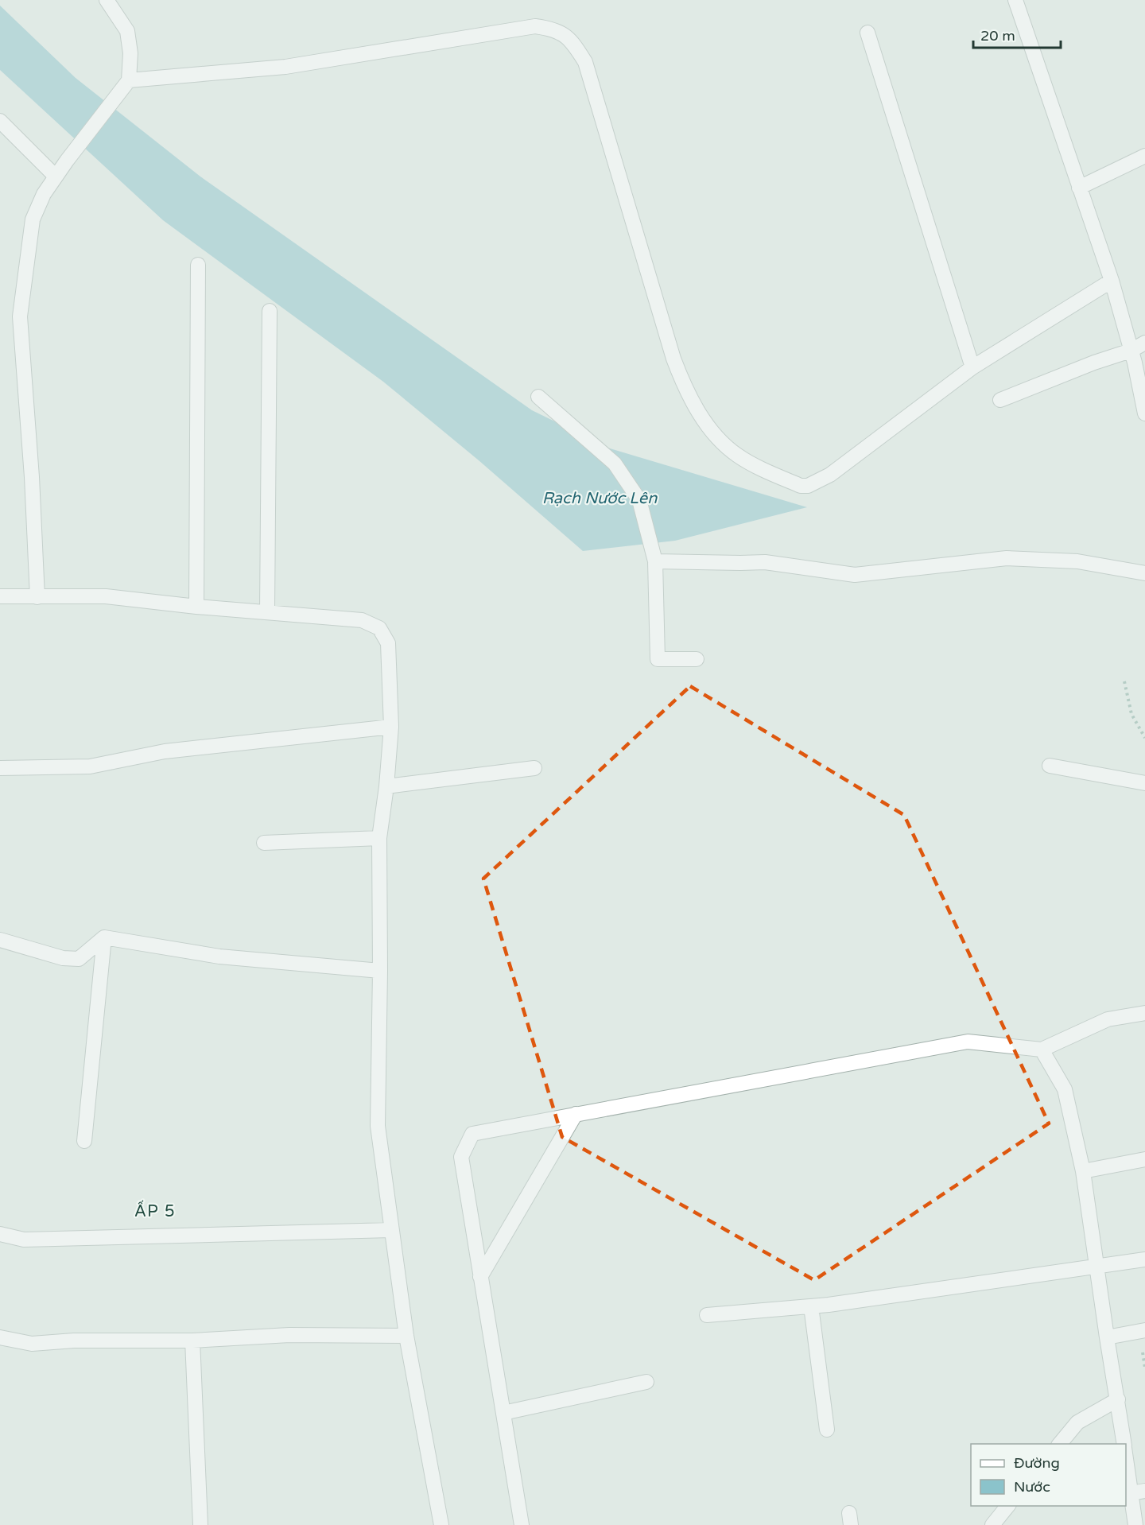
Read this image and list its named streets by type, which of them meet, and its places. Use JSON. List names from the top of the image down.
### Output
{
  "districts": ["ẤP 5"],
  "water": ["Rạch Nước Lên"],
  "legend": ["Đường", "Nước"],
  "scale_bar": "20 m"
}
